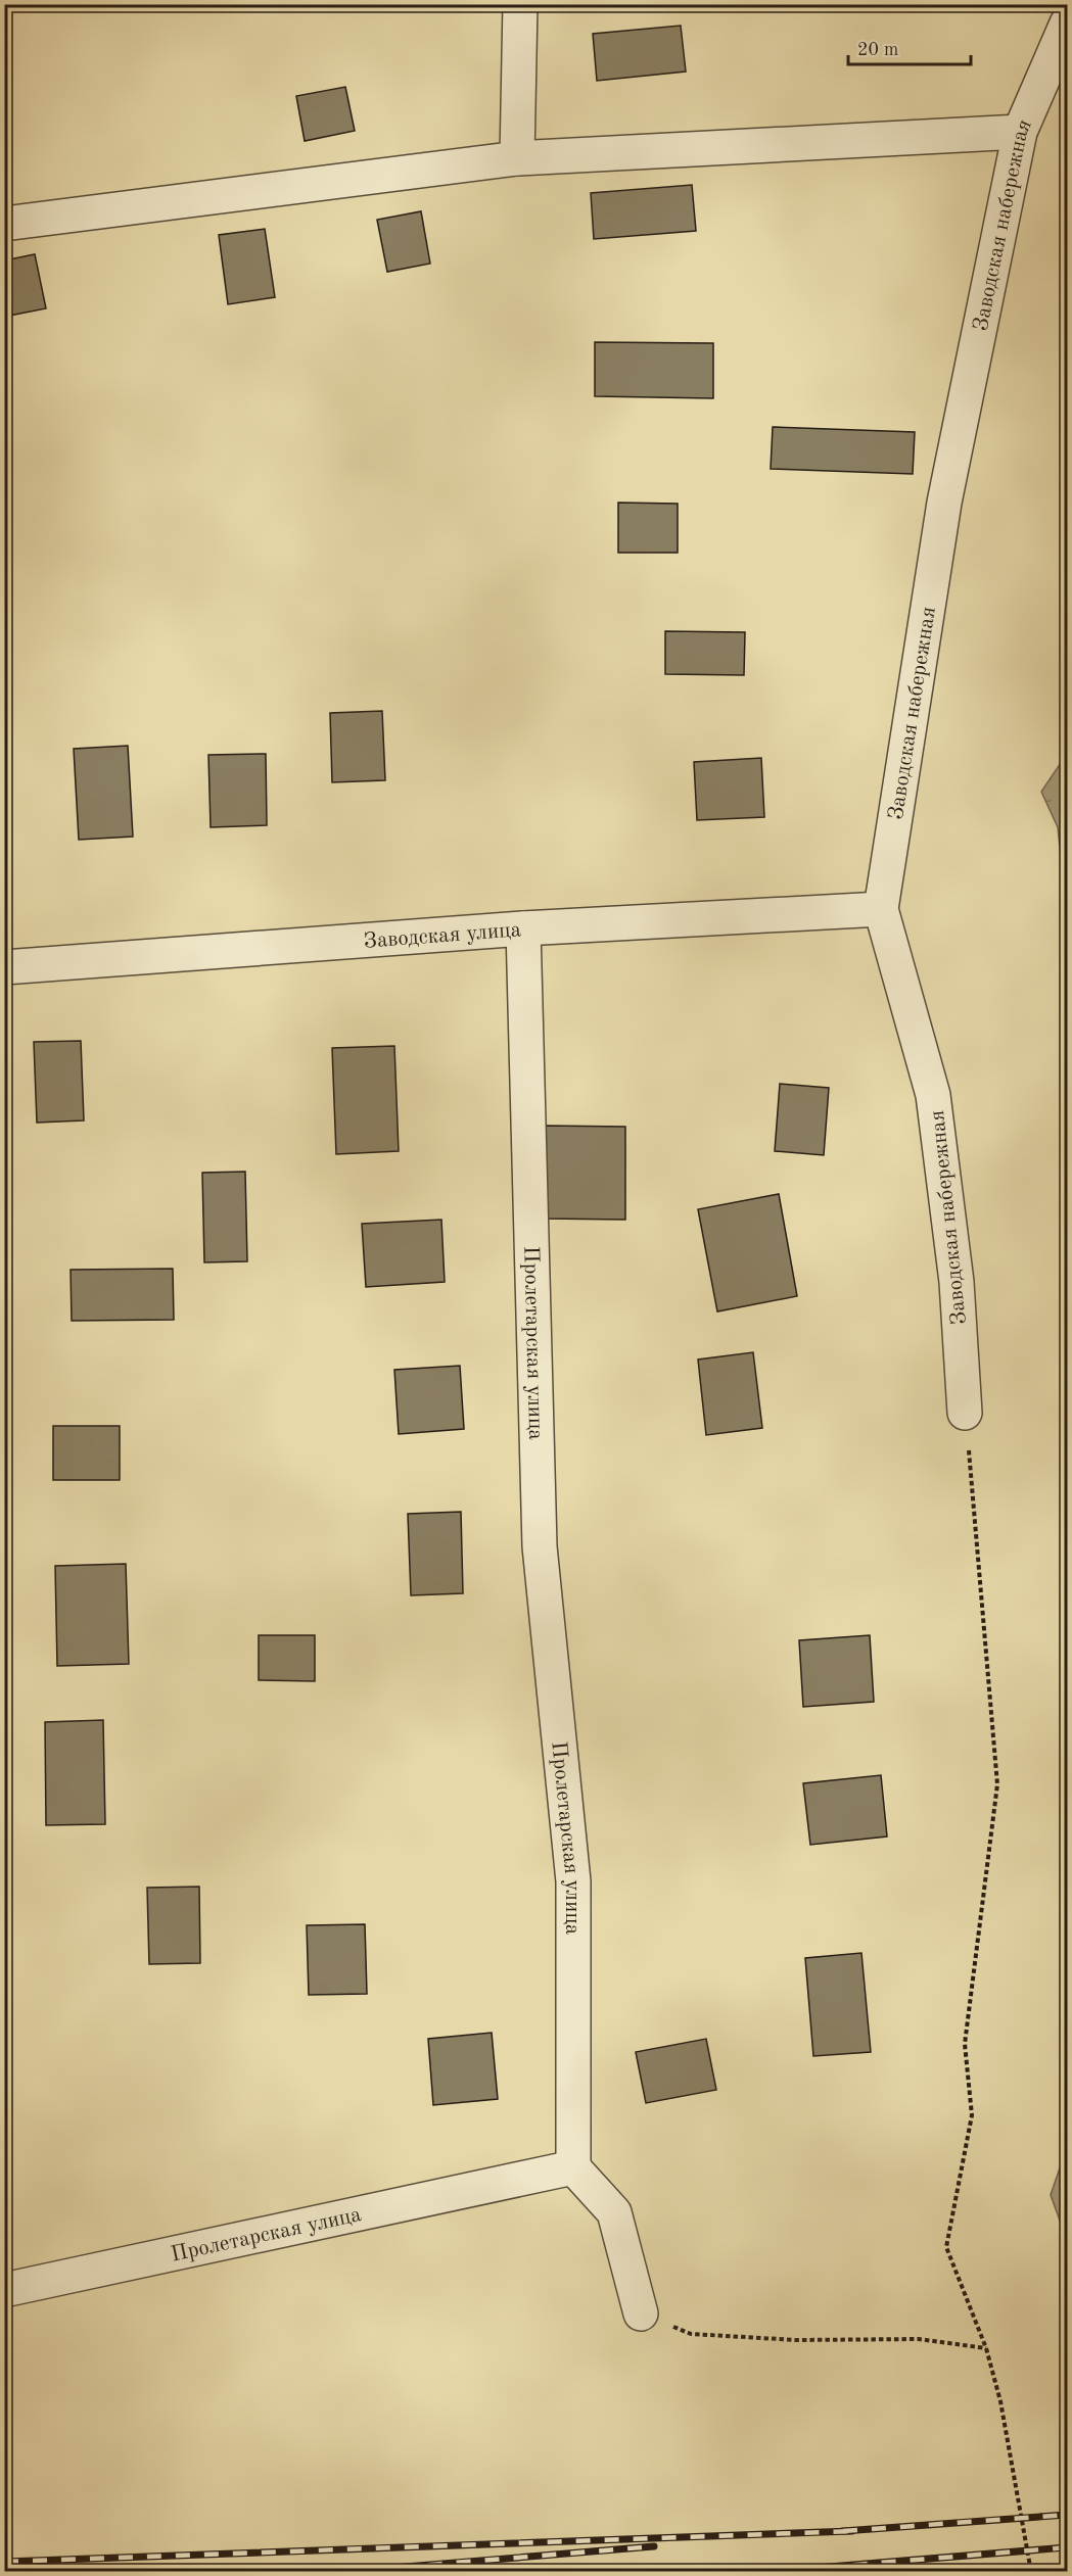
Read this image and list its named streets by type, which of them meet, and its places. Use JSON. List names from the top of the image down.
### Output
{
  "streets": {
    "street": ["Заводская набережная", "Заводская улица", "Пролетарская улица"]
  },
  "crossings": [
    ["Заводская набережная", "Заводская улица"],
    ["Заводская улица", "Пролетарская улица"]
  ],
  "scale_bar": "20 m"
}
